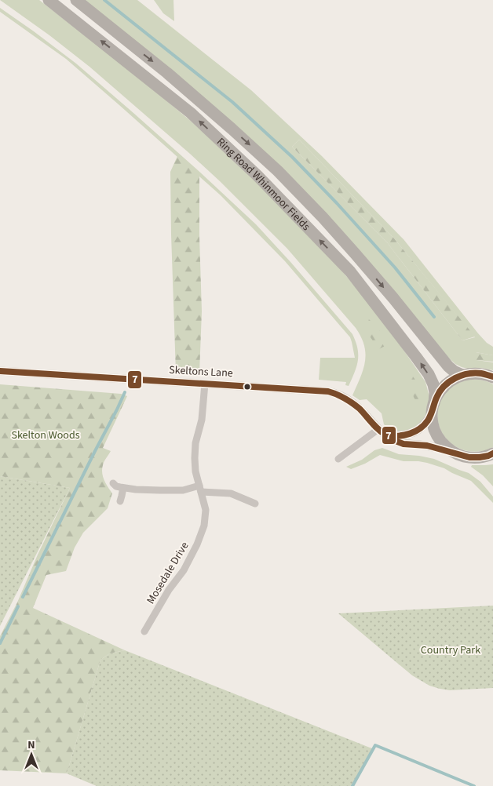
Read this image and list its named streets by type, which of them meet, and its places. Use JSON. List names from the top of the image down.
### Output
{
  "streets": {
    "highway": ["Ring Road Whinmoor Fields"],
    "street": ["Skeltons Lane", "Mosedale Drive"]
  },
  "crossings": [
    ["Ring Road Whinmoor Fields", "Skeltons Lane"],
    ["Skeltons Lane", "Mosedale Drive"]
  ],
  "parks": ["Skelton Woods", "Country Park"],
  "lines": ["transit line 7"],
  "north": "top"
}
